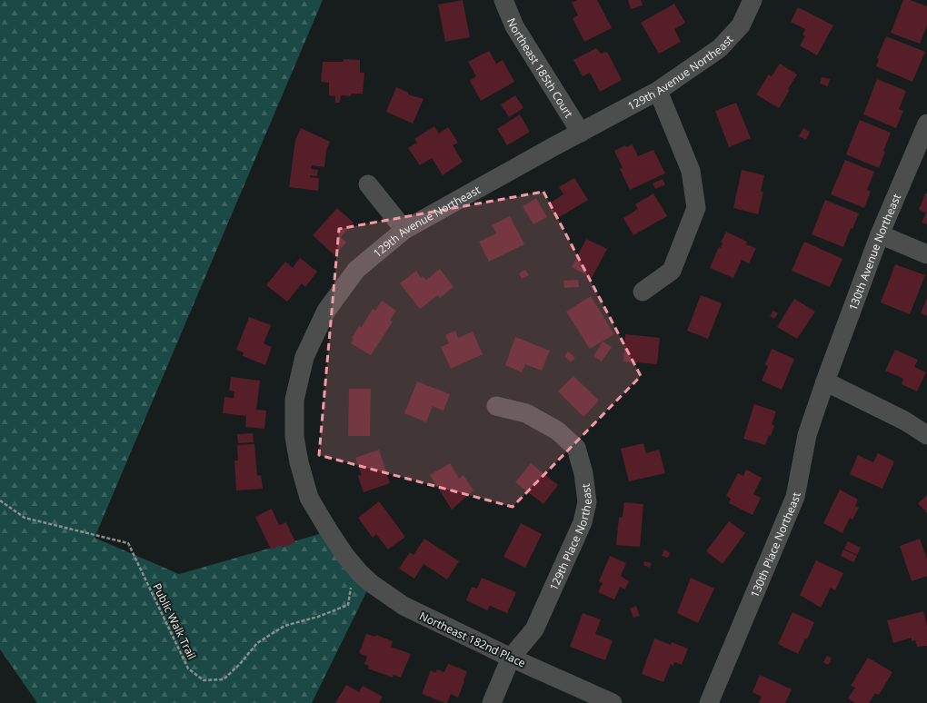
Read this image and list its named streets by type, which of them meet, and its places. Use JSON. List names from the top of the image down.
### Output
{
  "streets": {
    "street": [
      "Northeast 185th Court",
      "129th Avenue Northeast",
      "130th Avenue Northeast",
      "129th Place Northeast",
      "130th Place Northeast",
      "Northeast 182nd Place"
    ],
    "path": ["Public Walk Trail"]
  },
  "crossings": [
    ["Northeast 185th Court", "129th Avenue Northeast"],
    ["129th Avenue Northeast", "Northeast 182nd Place"],
    ["130th Avenue Northeast", "130th Place Northeast"],
    ["129th Place Northeast", "Northeast 182nd Place"],
    ["Public Walk Trail", "Northeast 182nd Place"]
  ]
}
